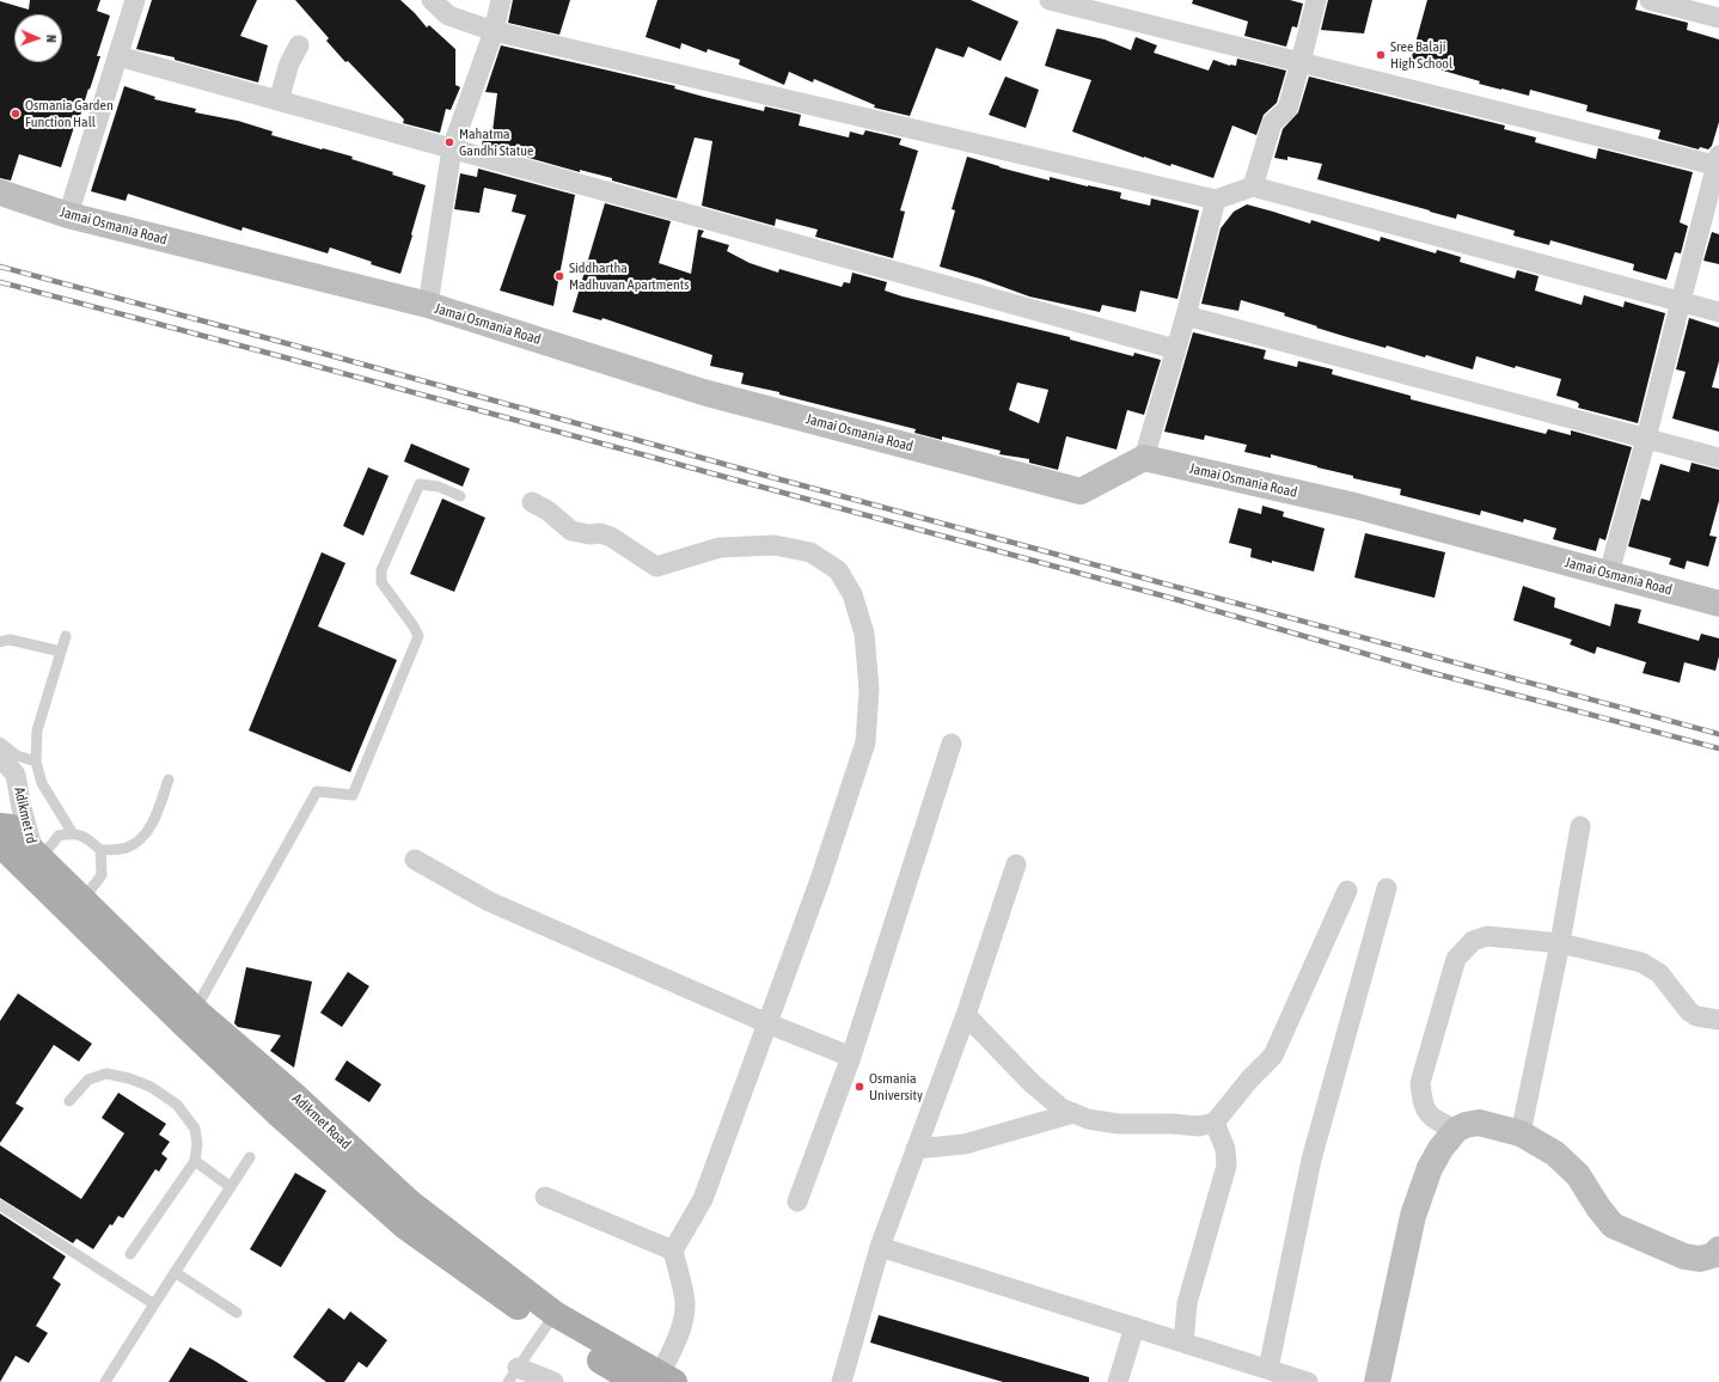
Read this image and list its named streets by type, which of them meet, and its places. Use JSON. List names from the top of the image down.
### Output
{
  "streets": {
    "main road": ["Adikmet Road"],
    "street": ["Jamai Osmania Road", "Adikmet rd"]
  },
  "crossings": [
    ["Adikmet rd", "Adikmet Road"]
  ],
  "places": [
    "Sree Balaji High School",
    "Osmania Garden Function Hall",
    "Mahatma Gandhi Statue",
    "Siddhartha Madhuvan Apartments",
    "Osmania University"
  ],
  "north": "right"
}
